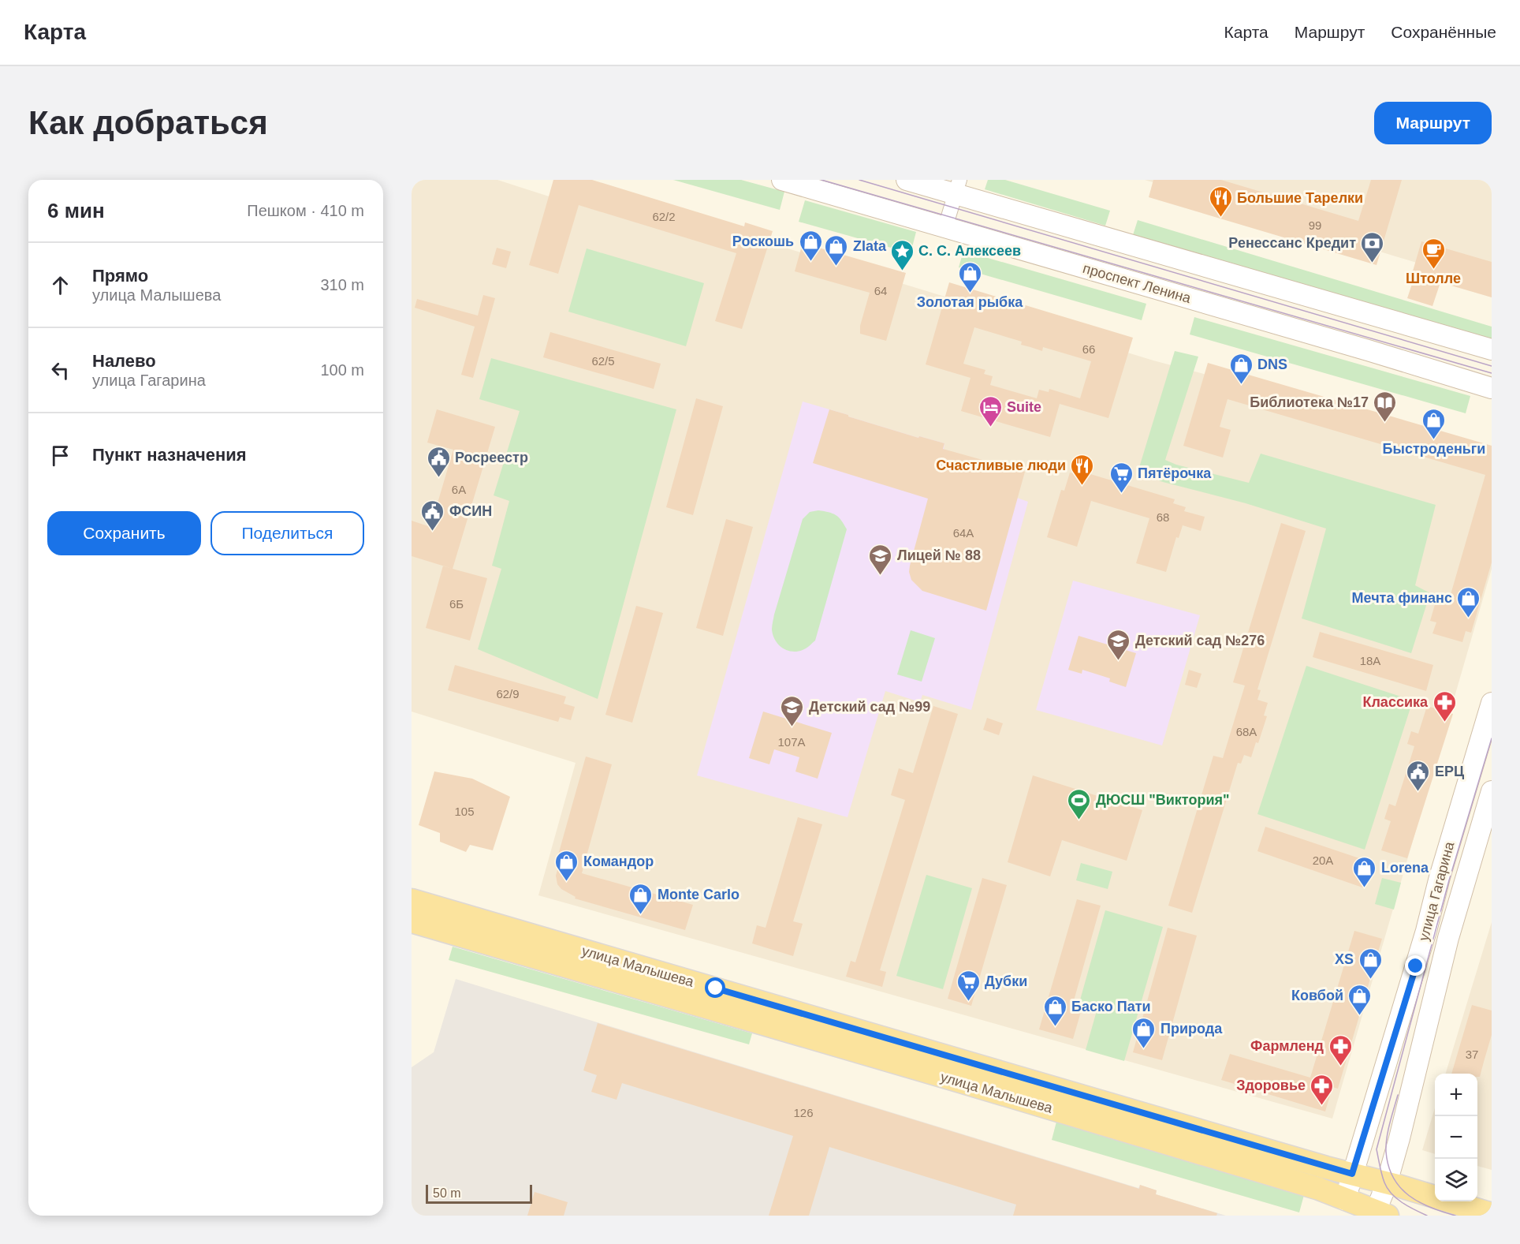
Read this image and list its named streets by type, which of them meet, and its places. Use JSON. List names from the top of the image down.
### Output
{
  "streets": {
    "main road": ["проспект Ленина", "улица Гагарина", "улица Малышева"]
  },
  "crossings": [
    ["улица Гагарина", "улица Малышева"]
  ],
  "places": {
    "restaurant": ["Большие Тарелки", "Счастливые люди"],
    "shop": [
      "Роскошь",
      "Zlata",
      "Золотая рыбка",
      "DNS",
      "Быстроденьги",
      "Мечта финанс",
      "Командор",
      "Lorena",
      "Monte Carlo",
      "XS",
      "Ковбой",
      "Баско Пати",
      "Природа"
    ],
    "bank": ["Ренессанс Кредит"],
    "cafe": ["Штолле"],
    "place": ["С. С. Алексеев"],
    "library": ["Библиотека №17"],
    "hotel": ["Suite"],
    "public building": ["Росреестр", "ФСИН", "ЕРЦ"],
    "supermarket": ["Пятёрочка", "Дубки"],
    "school or university": ["Лицей № 88", "Детский сад №276", "Детский сад №99"],
    "pharmacy": ["Классика", "Фармленд", "Здоровье"],
    "sports": ["ДЮСШ \"Виктория\""]
  },
  "house_numbers": [
    "62/2",
    "99",
    "64",
    "66",
    "62/5",
    "6А",
    "68",
    "64А",
    "6Б",
    "18А",
    "62/9",
    "68А",
    "107А",
    "105",
    "20А",
    "37",
    "126"
  ],
  "scale_bar": "50 m",
  "page": {
    "header": "Карта",
    "nav": ["Карта", "Маршрут", "Сохранённые"],
    "buttons": [
      "Маршрут",
      ["Сохранить", "Поделиться"]
    ],
    "title": "Как добраться",
    "heading": ["6 мин", "Пешком · 410 m"],
    "list": [
      ["Прямо", "улица Малышева", "310 m"],
      ["Налево", "улица Гагарина", "100 m"],
      "Пункт назначения"
    ],
    "map_buttons": ["+", "−"],
    "scale": "50 m"
  }
}
